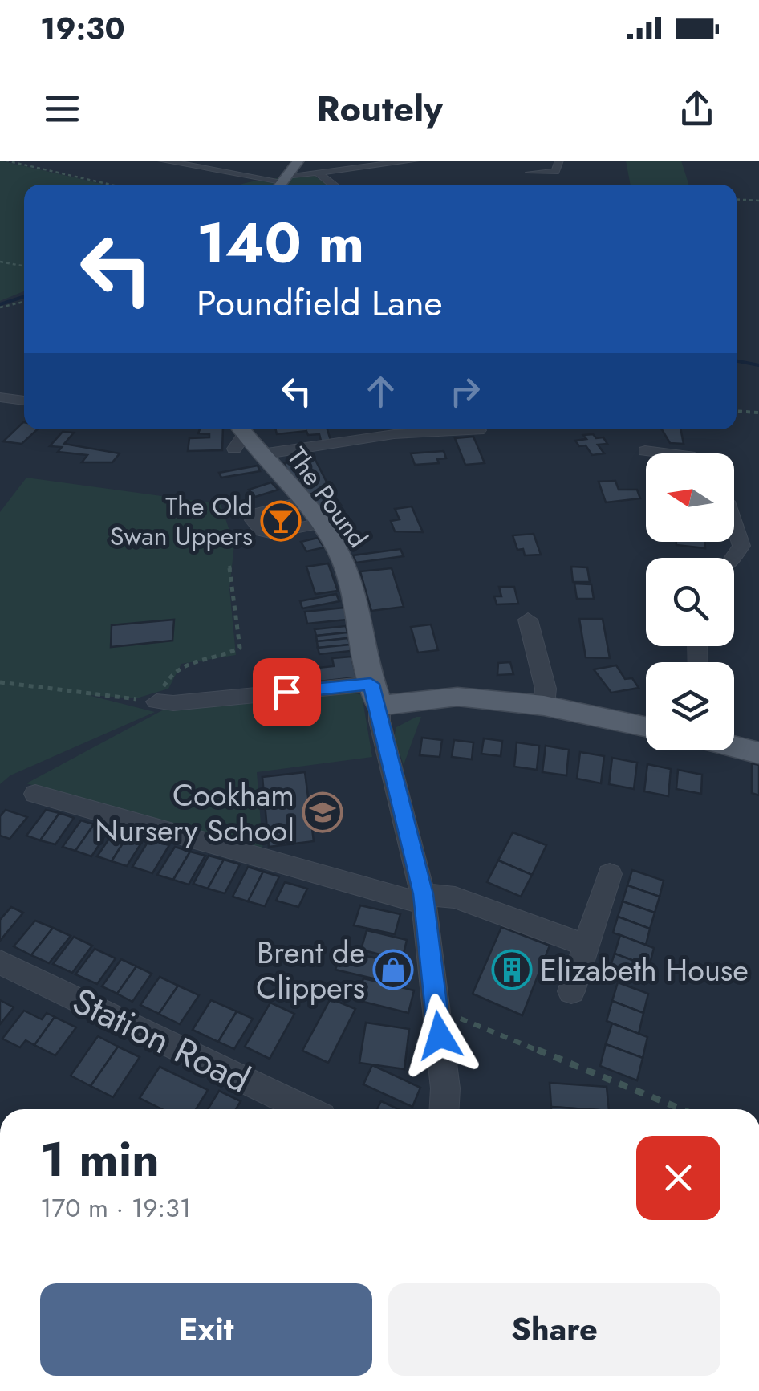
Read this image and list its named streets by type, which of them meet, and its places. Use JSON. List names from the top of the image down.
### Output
{
  "streets": {
    "main road": ["The Pound"],
    "street": ["Station Road"]
  },
  "places": {
    "bar": ["The Old Swan Uppers"],
    "school or university": ["Cookham Nursery School"],
    "shop": ["Brent de Clippers"],
    "building": ["Elizabeth House"]
  },
  "north": "left",
  "page": {
    "status": "19:30",
    "header": "Routely",
    "turn": ["140 m", "Poundfield Lane"],
    "heading": ["1 min", "170 m · 19:31"],
    "buttons": ["Exit", "Share"]
  }
}
